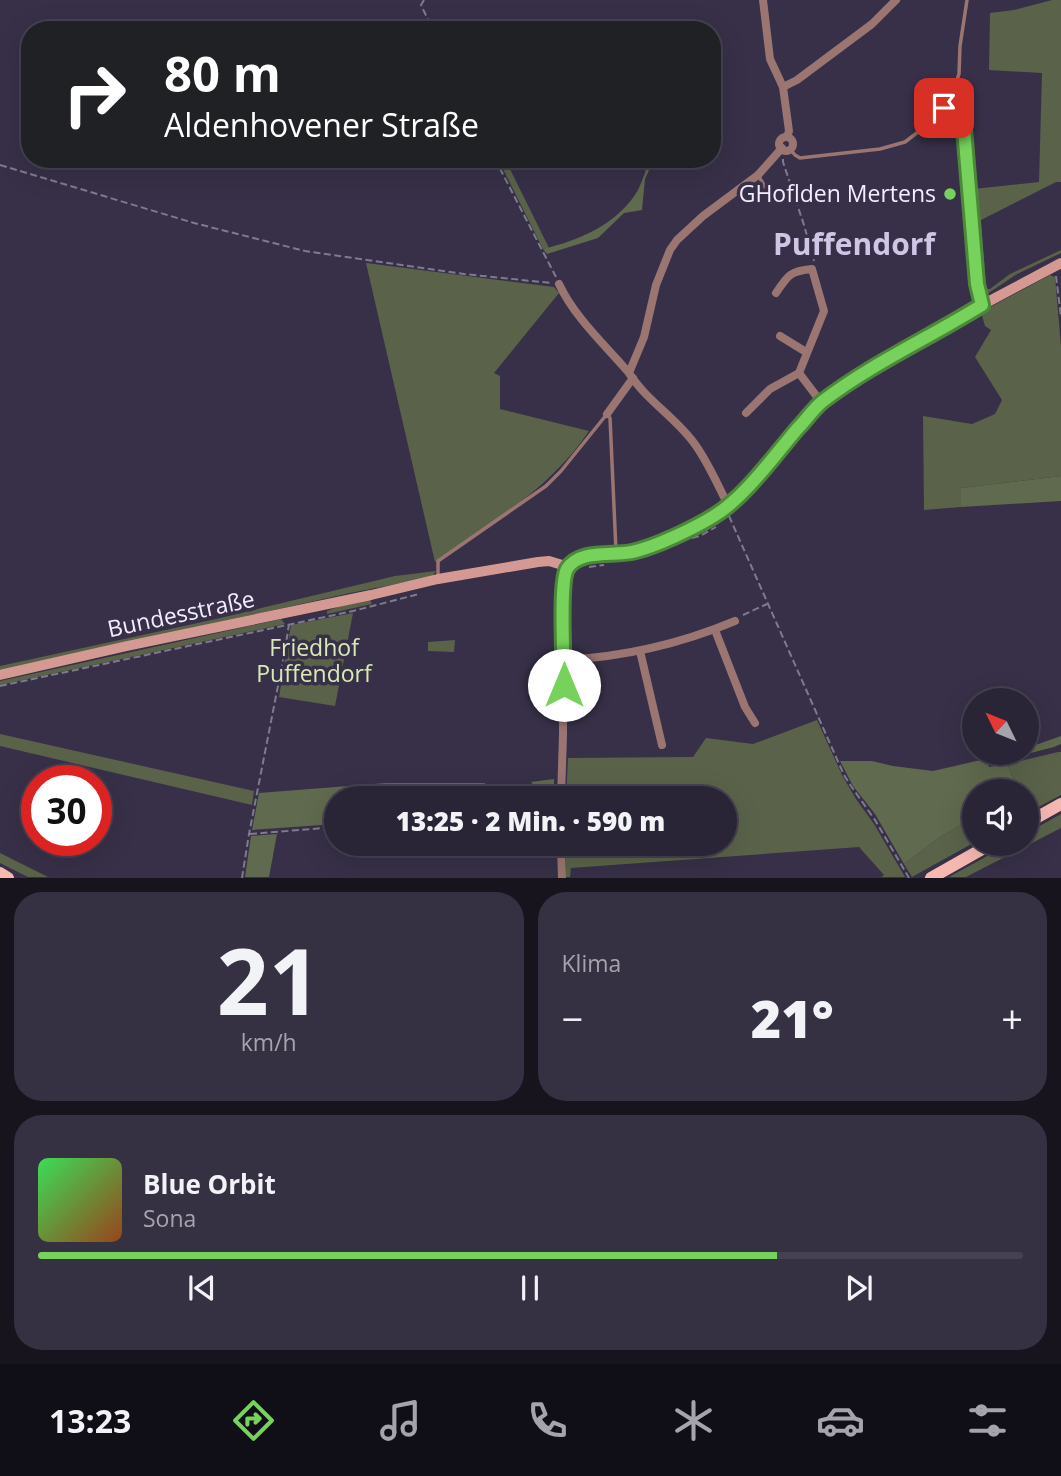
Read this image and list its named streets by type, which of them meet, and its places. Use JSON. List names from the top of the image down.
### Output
{
  "streets": {
    "street": ["Bundesstraße"]
  },
  "districts": ["Puffendorf"],
  "parks": ["Friedhof Puffendorf"],
  "places": ["GHoflden Mertens"],
  "north": "top left",
  "page": {
    "turn": ["80 m", "Aldenhovener Straße"],
    "limit": "30",
    "trip": "13:25 · 2 Min. · 590 m",
    "tile": [
      ["21", "km/h"],
      "Klima"
    ],
    "heat": ["−", "21°", "+"],
    "song": ["Blue Orbit", "Sona"],
    "tabs": "13:23"
  }
}
